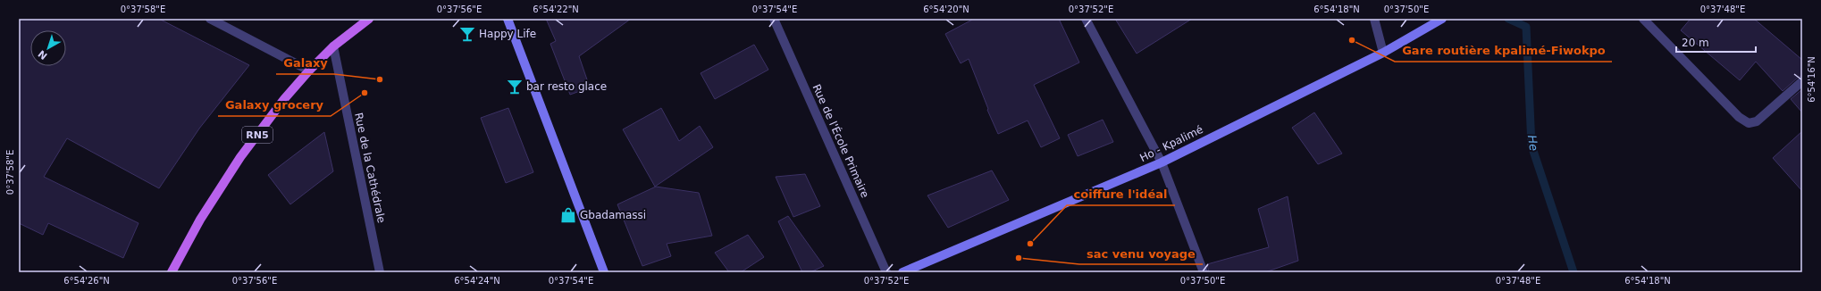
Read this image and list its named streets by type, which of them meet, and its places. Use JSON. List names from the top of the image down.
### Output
{
  "streets": {
    "main road": ["RN5", "Ho - Kpalimé"],
    "street": ["Rue de l'École Primaire", "Rue de la Cathédrale"]
  },
  "crossings": [
    ["RN5", "Rue de la Cathédrale"]
  ],
  "water": ["He"],
  "places": {
    "bar": ["Happy Life", "bar resto glace"],
    "other": [
      "Gare routière kpalimé-Fiwokpo",
      "Galaxy",
      "Galaxy grocery",
      "coiffure l'idéal",
      "sac venu voyage"
    ],
    "shop": ["Gbadamassi"]
  },
  "scale_bar": "20 m",
  "north": "bottom left",
  "coordinates": [
    "0°37'58\"E",
    "0°37'56\"E",
    "6°54'22\"N",
    "0°37'54\"E",
    "6°54'20\"N",
    "0°37'52\"E",
    "6°54'18\"N",
    "0°37'50\"E",
    "0°37'48\"E",
    "6°54'16\"N",
    "6°54'26\"N",
    "6°54'24\"N"
  ]
}
